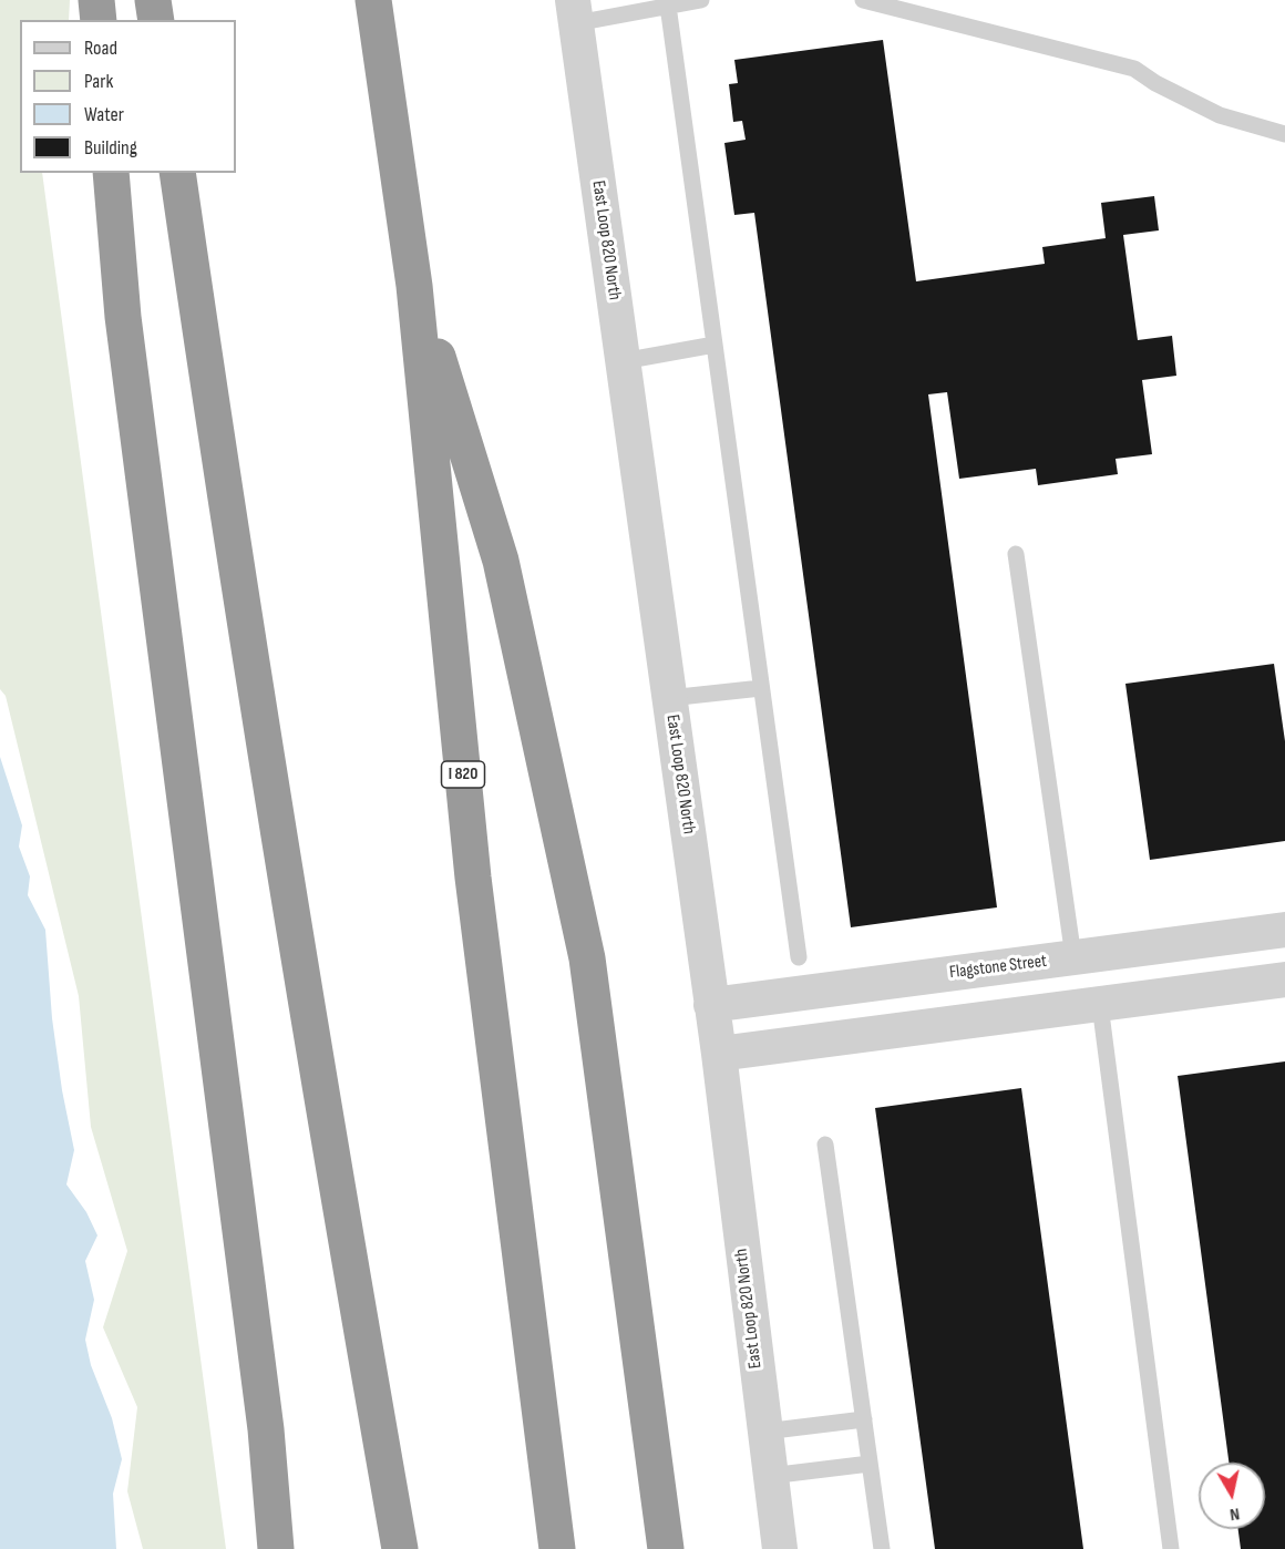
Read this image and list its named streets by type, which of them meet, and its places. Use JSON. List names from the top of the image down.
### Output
{
  "streets": {
    "highway": ["I 820"],
    "street": ["East Loop 820 North", "Flagstone Street"]
  },
  "crossings": [
    ["East Loop 820 North", "Flagstone Street"]
  ],
  "legend": [
    "Road",
    "Park",
    "Water",
    "Building"
  ],
  "north": "bottom"
}
